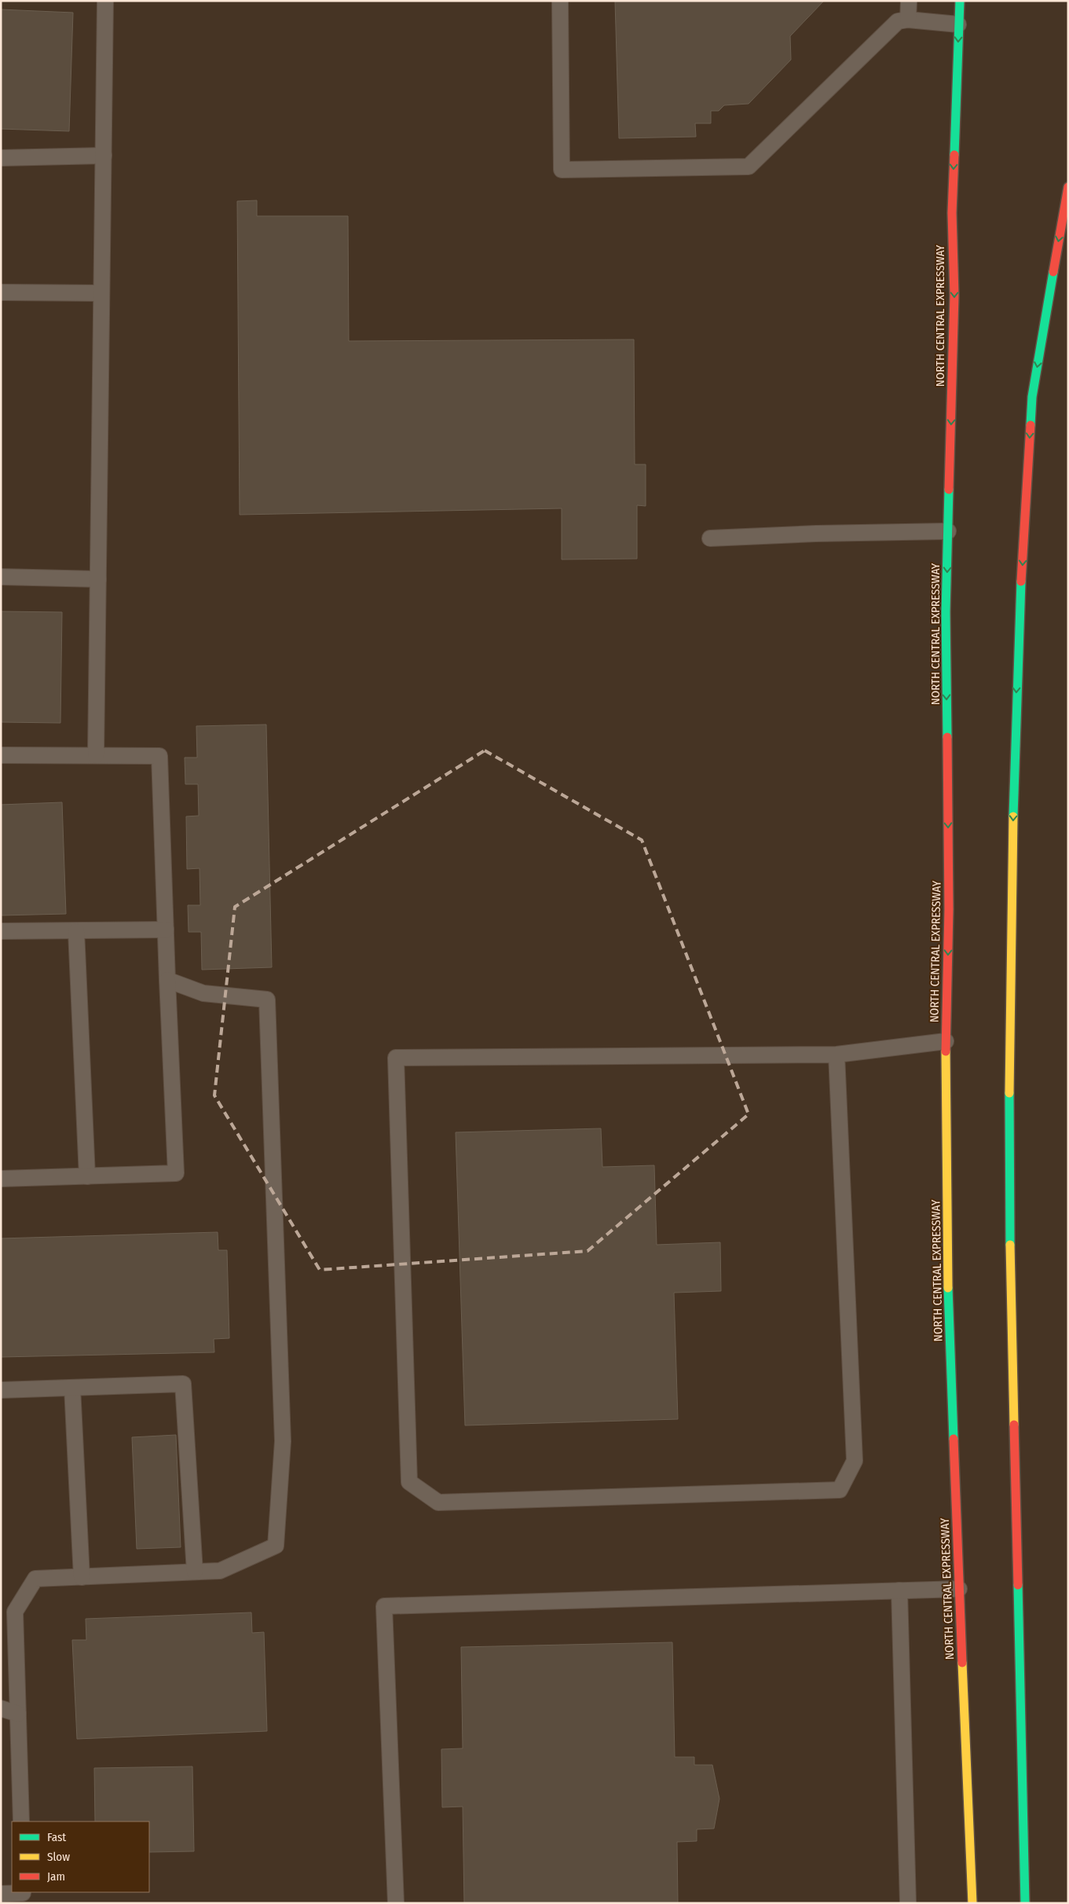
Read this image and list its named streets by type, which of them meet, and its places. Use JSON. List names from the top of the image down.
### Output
{
  "streets": {
    "main road": ["NORTH CENTRAL EXPRESSWAY"]
  },
  "legend": ["Fast", "Slow", "Jam"]
}
